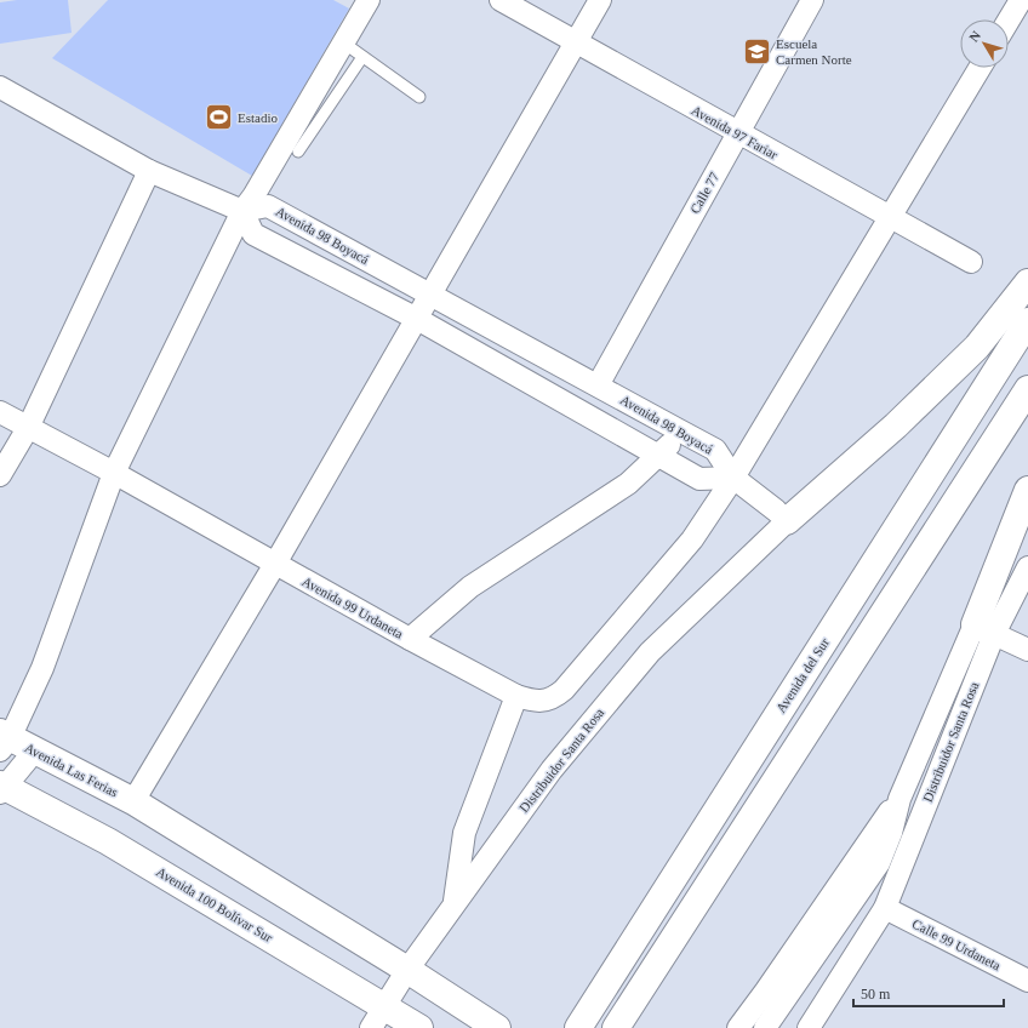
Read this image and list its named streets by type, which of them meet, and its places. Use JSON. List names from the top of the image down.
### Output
{
  "streets": {
    "main road": ["Avenida del Sur", "Avenida Las Ferias", "Avenida 100 Bolívar Sur"],
    "street": [
      "Avenida 97 Fariar",
      "Calle 77",
      "Avenida 98 Boyacá",
      "Avenida 99 Urdaneta",
      "Distribuidor Santa Rosa",
      "Calle 99 Urdaneta"
    ]
  },
  "crossings": [
    ["Avenida 97 Fariar", "Calle 77"],
    ["Avenida 97 Fariar", "Avenida 99 Urdaneta"],
    ["Calle 77", "Avenida 98 Boyacá"],
    ["Avenida 98 Boyacá", "Avenida 99 Urdaneta"],
    ["Avenida 98 Boyacá", "Distribuidor Santa Rosa"],
    ["Distribuidor Santa Rosa", "Avenida 100 Bolívar Sur"],
    ["Distribuidor Santa Rosa", "Calle 99 Urdaneta"]
  ],
  "places": {
    "school or university": ["Escuela Carmen Norte"],
    "sports": ["Estadio"]
  },
  "scale_bar": "50 m",
  "north": "top left"
}
